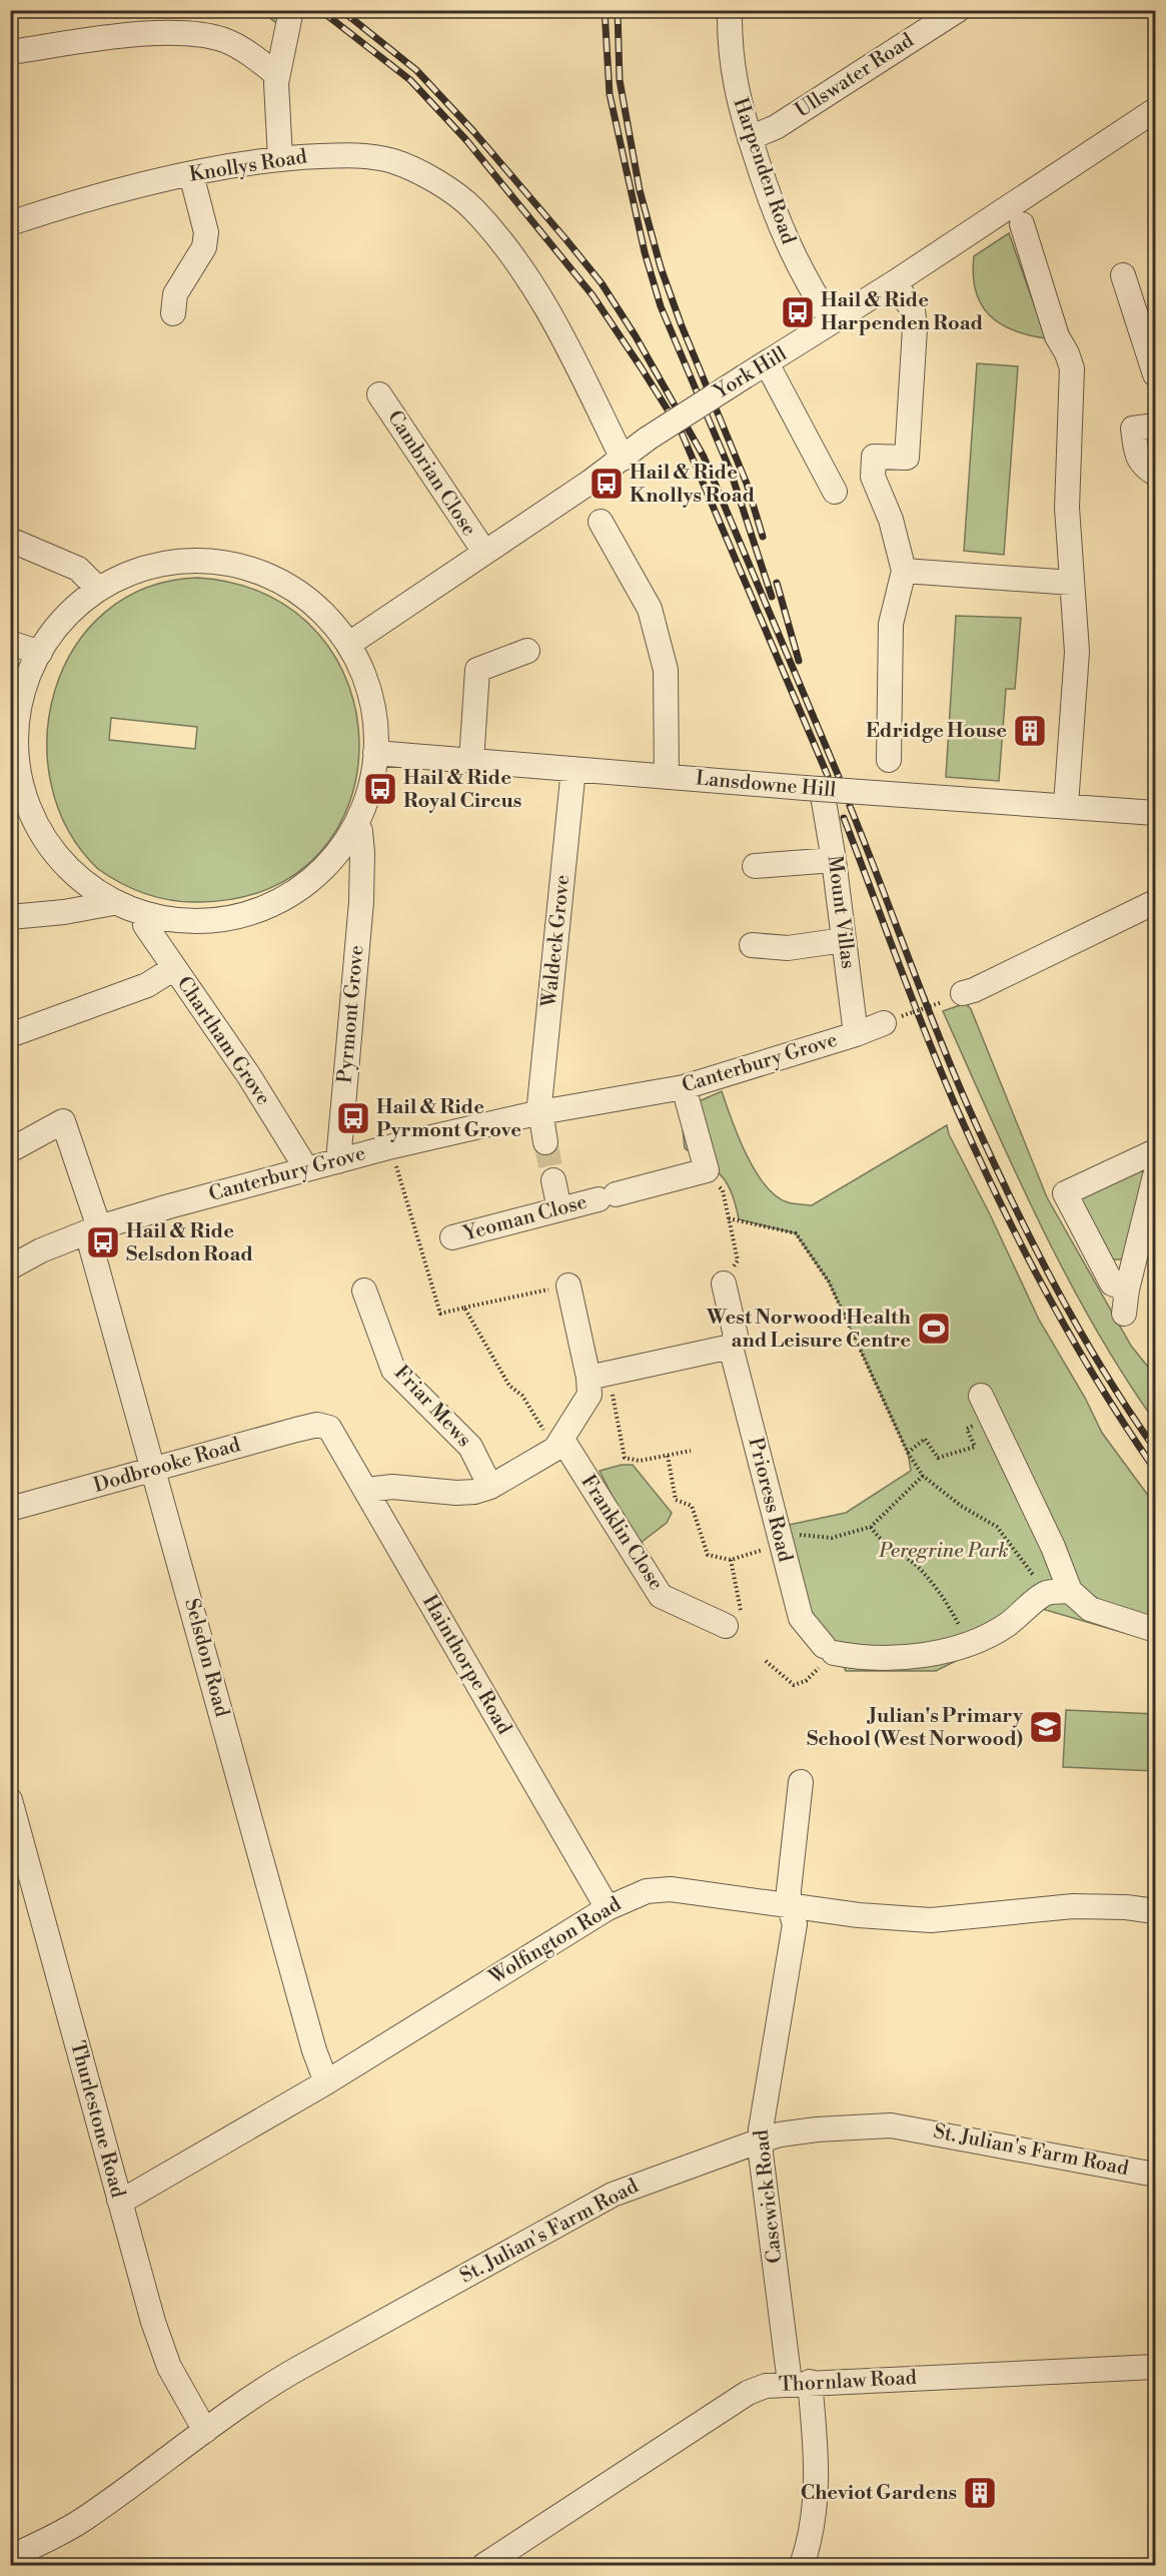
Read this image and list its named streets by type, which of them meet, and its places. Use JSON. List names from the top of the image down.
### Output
{
  "streets": {
    "street": [
      "Ullswater Road",
      "Knollys Road",
      "Harpenden Road",
      "York Hill",
      "Cambrian Close",
      "Lansdowne Hill",
      "Mount Villas",
      "Waldeck Grove",
      "Pyrmont Grove",
      "Chartham Grove",
      "Canterbury Grove",
      "Yeoman Close",
      "Friar Mews",
      "Dodbrooke Road",
      "Prioress Road",
      "Franklin Close",
      "Selsdon Road",
      "Hainthorpe Road",
      "Wolfington Road",
      "Thurlestone Road",
      "St. Julian's Farm Road",
      "Casewick Road",
      "Thornlaw Road"
    ]
  },
  "crossings": [
    ["Ullswater Road", "Harpenden Road"],
    ["Knollys Road", "York Hill"],
    ["Harpenden Road", "York Hill"],
    ["York Hill", "Cambrian Close"],
    ["Lansdowne Hill", "Mount Villas"],
    ["Lansdowne Hill", "Waldeck Grove"],
    ["Mount Villas", "Canterbury Grove"],
    ["Waldeck Grove", "Canterbury Grove"],
    ["Pyrmont Grove", "Canterbury Grove"],
    ["Chartham Grove", "Canterbury Grove"],
    ["Canterbury Grove", "Selsdon Road"],
    ["Dodbrooke Road", "Selsdon Road"],
    ["Dodbrooke Road", "Hainthorpe Road"],
    ["Selsdon Road", "Wolfington Road"],
    ["Hainthorpe Road", "Wolfington Road"],
    ["Wolfington Road", "Thurlestone Road"],
    ["Wolfington Road", "Casewick Road"],
    ["Thurlestone Road", "St. Julian's Farm Road"],
    ["St. Julian's Farm Road", "Casewick Road"],
    ["Casewick Road", "Thornlaw Road"]
  ],
  "parks": ["Peregrine Park"],
  "places": {
    "bus stop": [
      "Hail & Ride Harpenden Road",
      "Hail & Ride Knollys Road",
      "Hail & Ride Royal Circus",
      "Hail & Ride Pyrmont Grove",
      "Hail & Ride Selsdon Road"
    ],
    "building": ["Edridge House", "Cheviot Gardens"],
    "sports": ["West Norwood Health and Leisure Centre"],
    "school or university": ["Julian's Primary School (West Norwood)"]
  }
}
